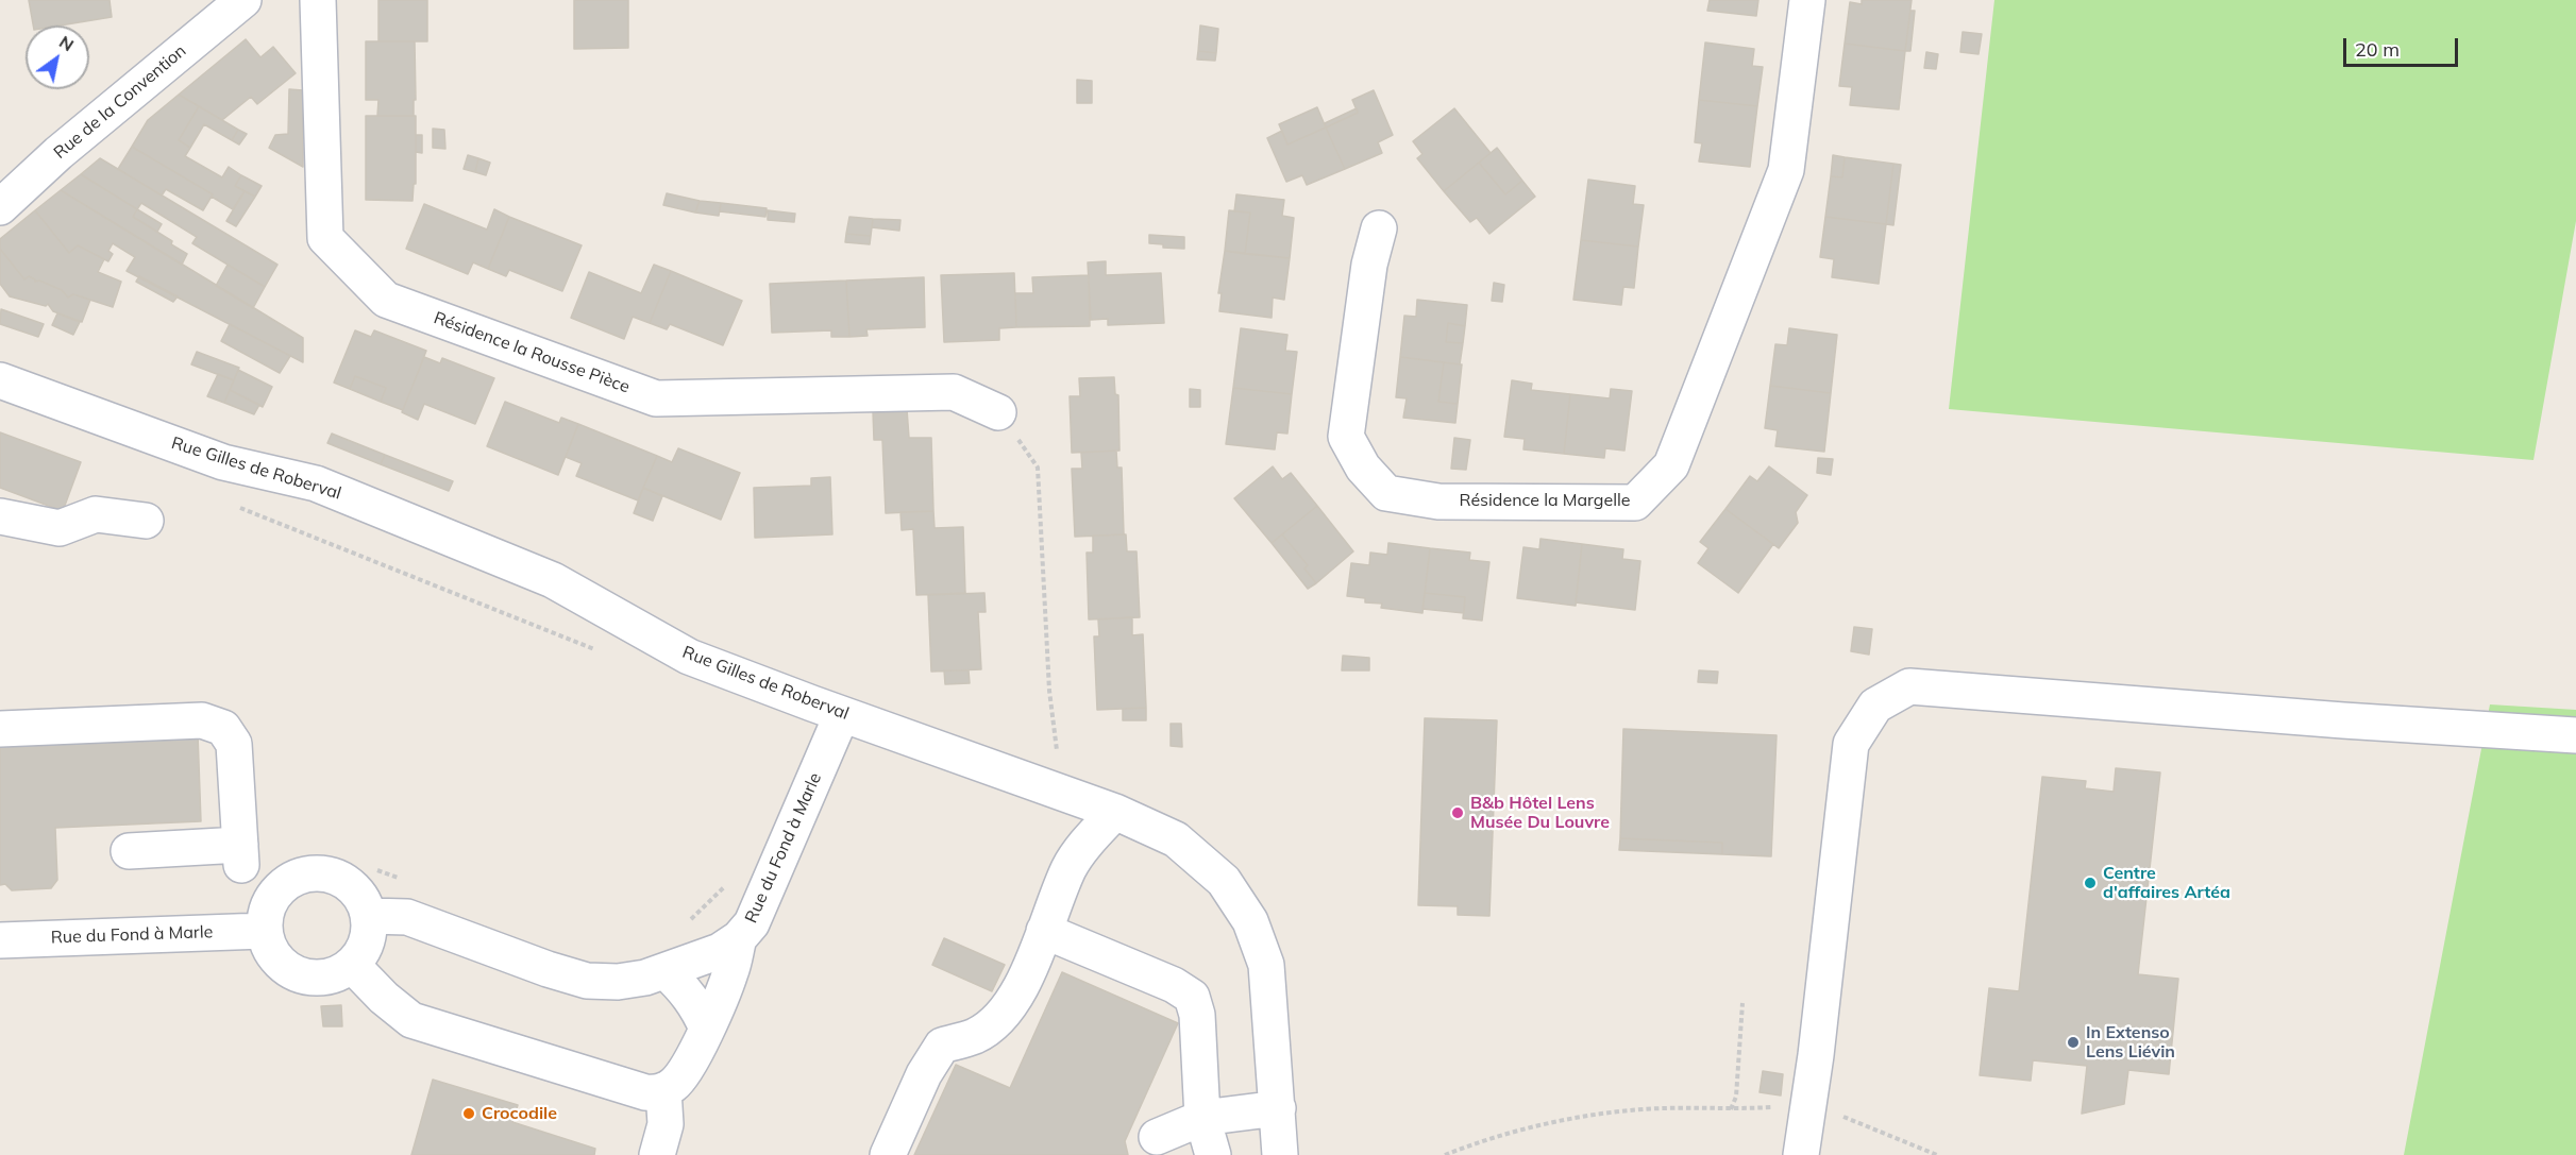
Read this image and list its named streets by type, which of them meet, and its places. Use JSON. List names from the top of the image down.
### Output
{
  "streets": {
    "street": [
      "Rue de la Convention",
      "Résidence la Rousse Pièce",
      "Rue Gilles de Roberval",
      "Résidence la Margelle",
      "Rue du Fond à Marle"
    ]
  },
  "crossings": [
    ["Rue Gilles de Roberval", "Rue du Fond à Marle"]
  ],
  "places": [
    "B&b Hôtel Lens Musée Du Louvre",
    "Centre d'affaires Artéa",
    "In Extenso Lens Liévin",
    "Crocodile"
  ],
  "scale_bar": "20 m",
  "north": "top right"
}
